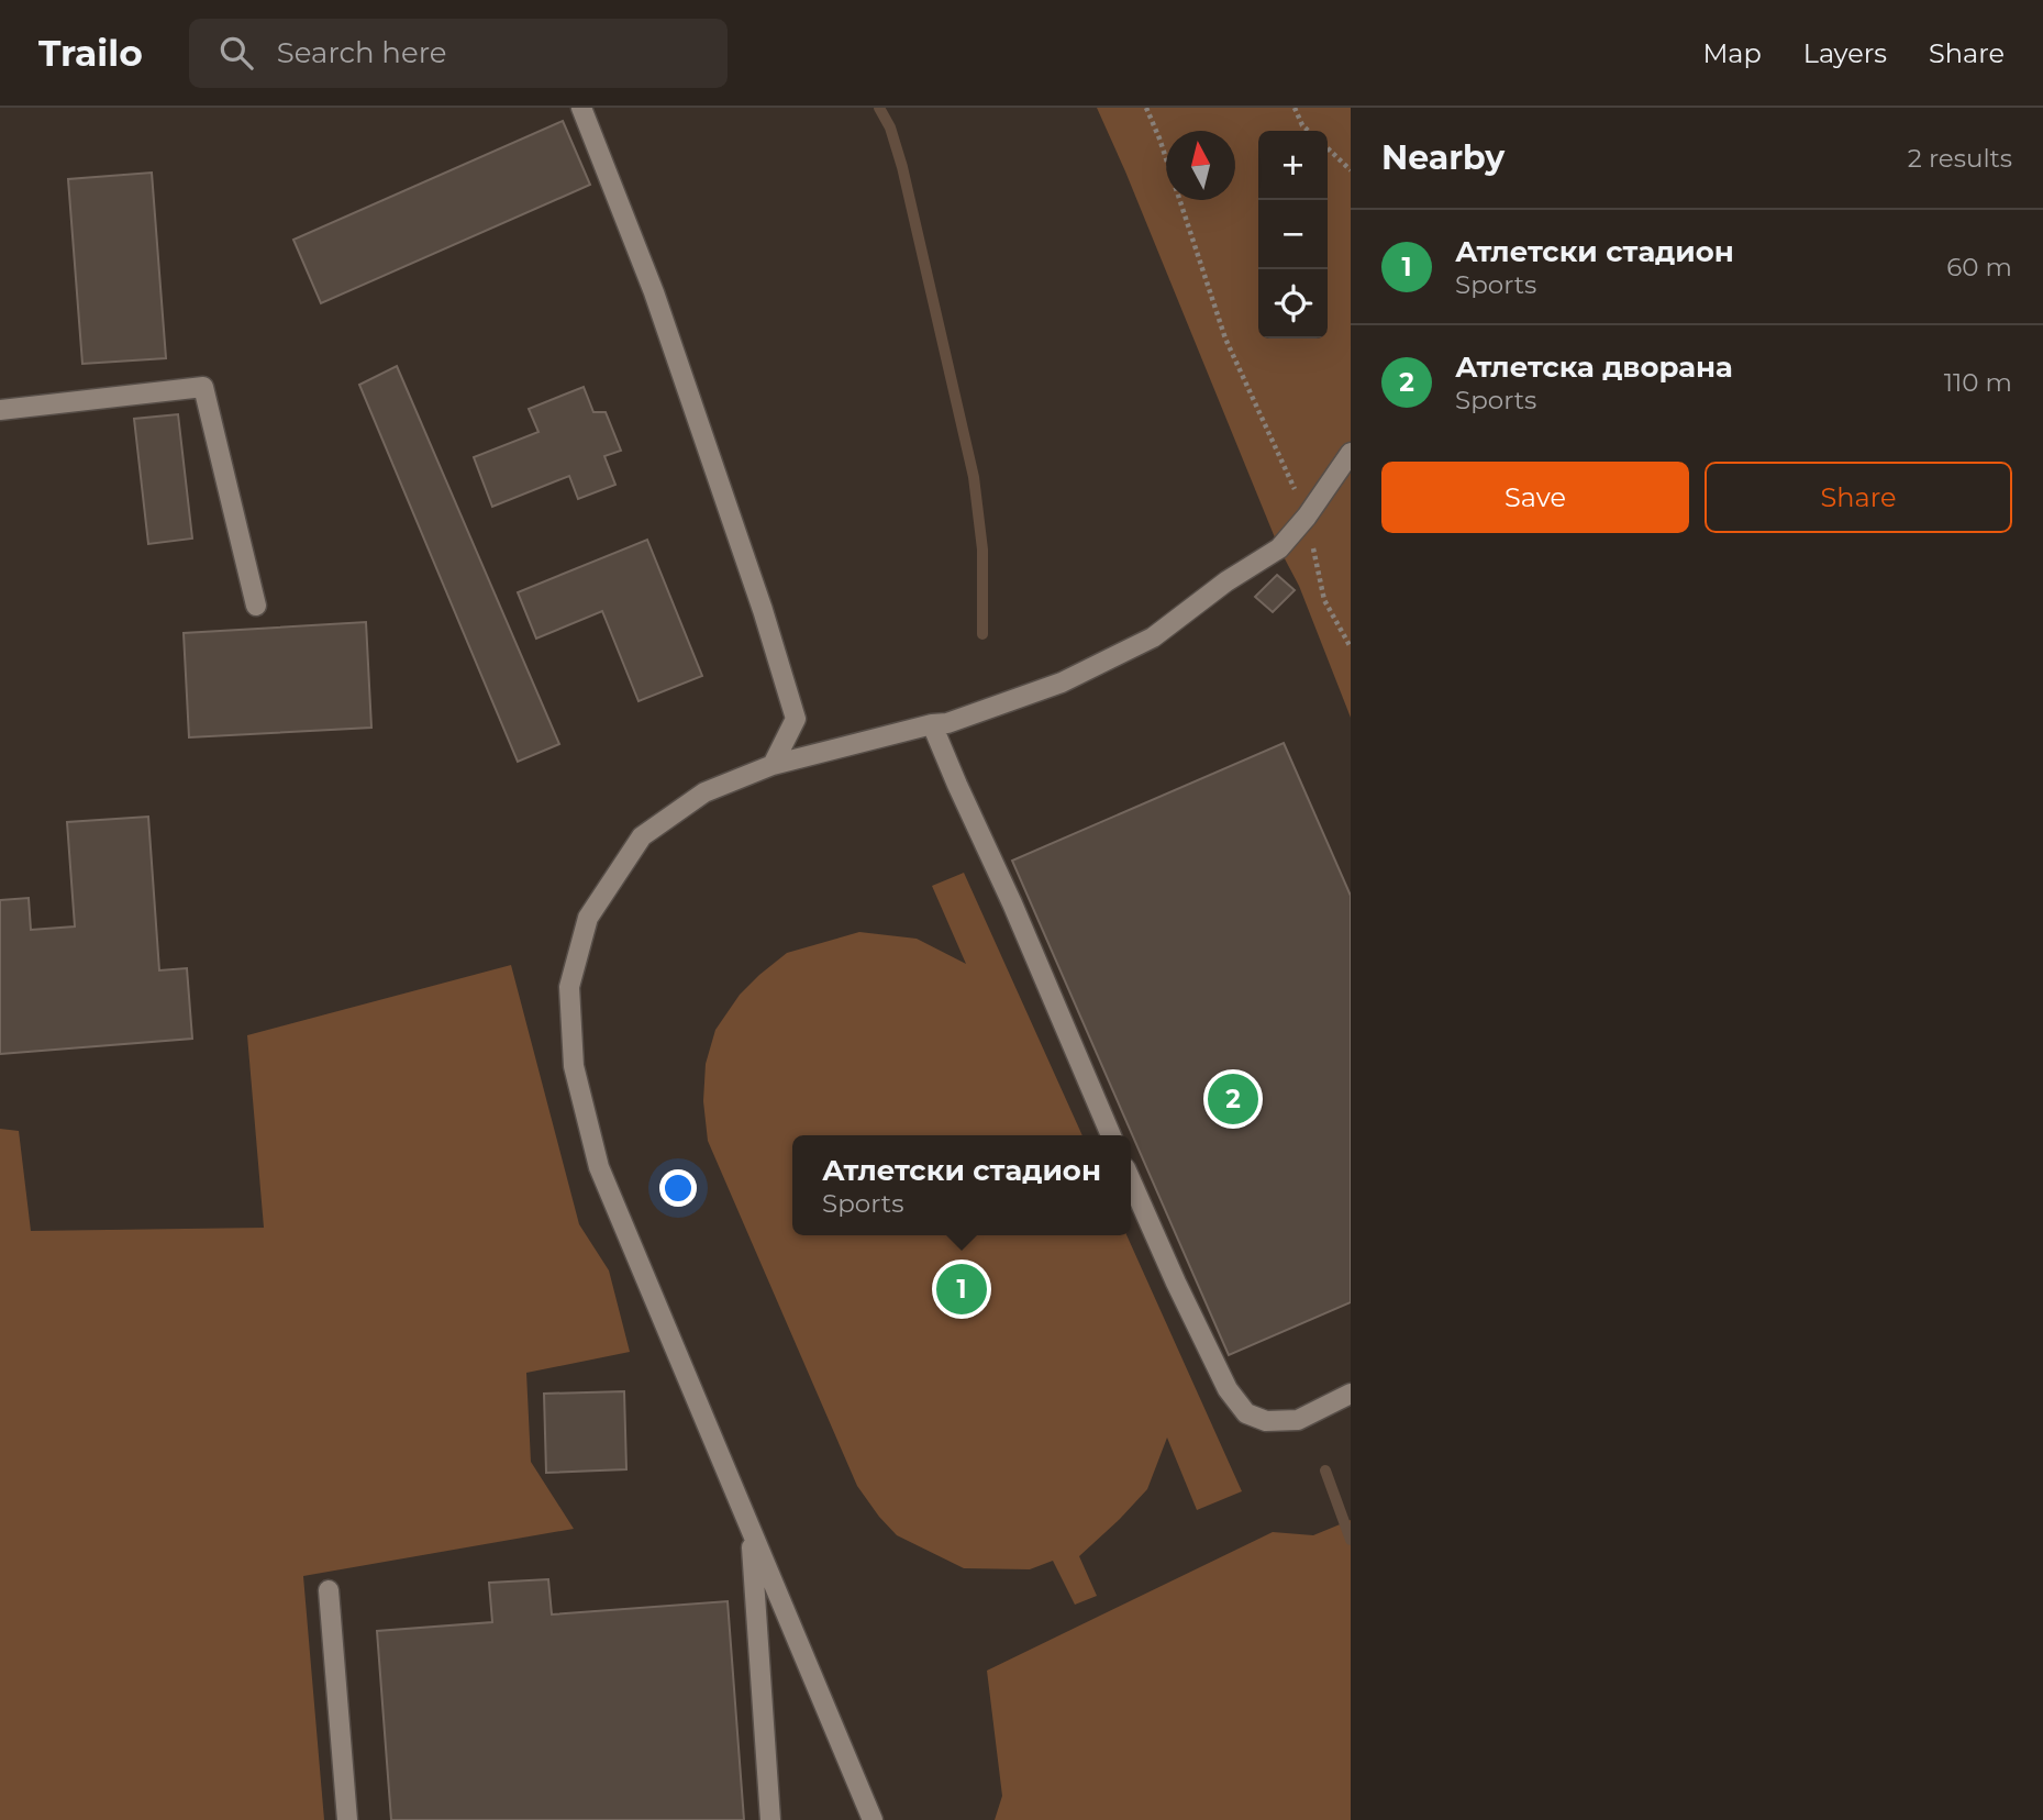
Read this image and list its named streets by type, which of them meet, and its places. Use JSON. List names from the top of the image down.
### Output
{
  "north": "top",
  "page": {
    "header": "Trailo",
    "search": "Search here",
    "nav": ["Map", "Layers", "Share"],
    "heading": ["Nearby", "2 results"],
    "map_buttons": ["+", "−"],
    "list": [
      {
        "mark": "1",
        "name": "Атлетски стадион",
        "note": "Sports",
        "value": "60 m"
      },
      {
        "mark": "2",
        "name": "Атлетска дворана",
        "note": "Sports",
        "value": "110 m"
      }
    ],
    "buttons": ["Save", "Share"],
    "pins": ["2", "1"],
    "popup": ["Атлетски стадион", "Sports"]
  }
}
